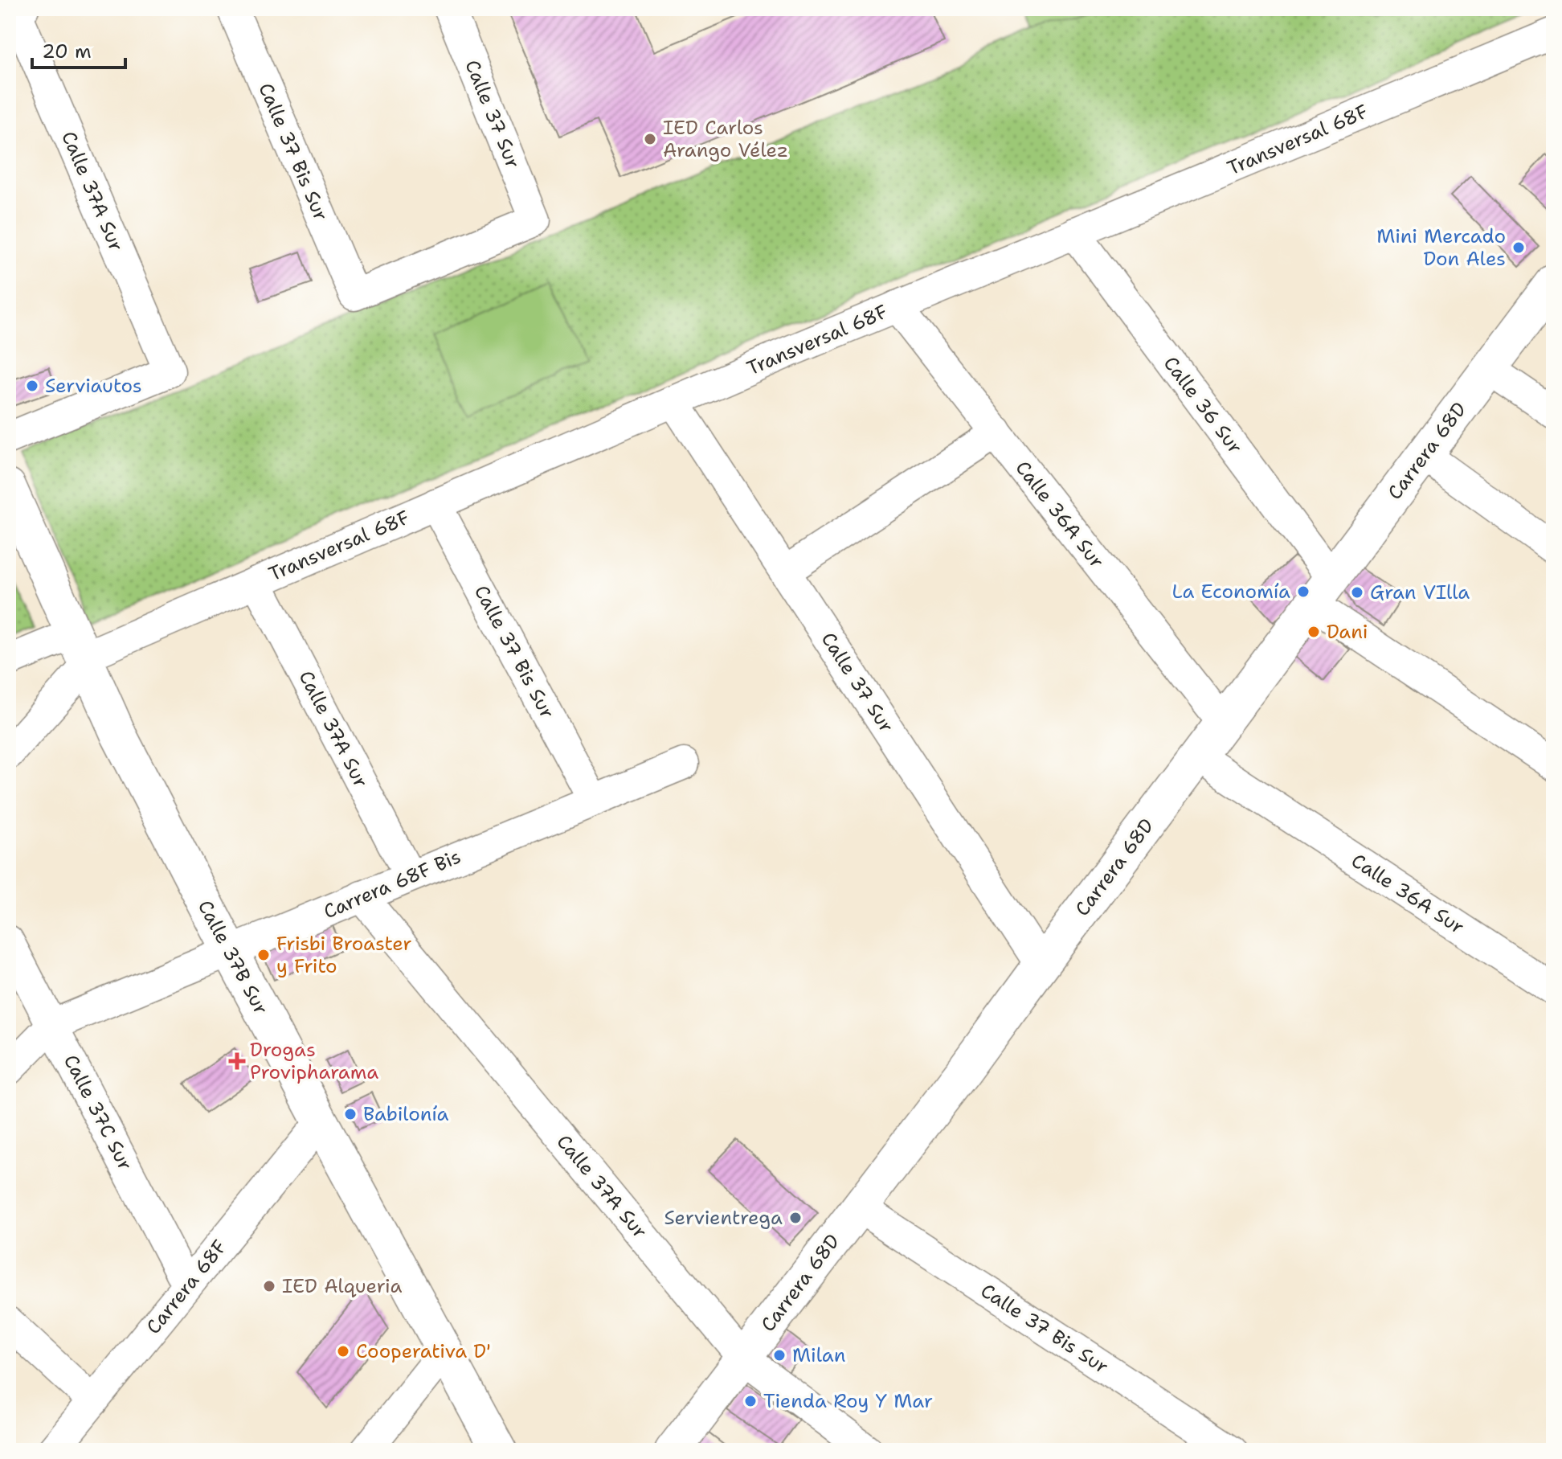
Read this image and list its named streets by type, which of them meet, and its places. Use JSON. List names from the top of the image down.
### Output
{
  "streets": {
    "street": [
      "Calle 37 Sur",
      "Transversal 68F",
      "Calle 37 Bis Sur",
      "Calle 37A Sur",
      "Calle 36 Sur",
      "Carrera 68D",
      "Calle 36A Sur",
      "Carrera 68F Bis",
      "Calle 37B Sur",
      "Calle 37C Sur",
      "Carrera 68F"
    ]
  },
  "crossings": [
    ["Calle 37 Sur", "Transversal 68F"],
    ["Calle 37 Sur", "Calle 37 Bis Sur"],
    ["Calle 37 Sur", "Carrera 68D"],
    ["Transversal 68F", "Calle 37 Bis Sur"],
    ["Transversal 68F", "Calle 37A Sur"],
    ["Transversal 68F", "Calle 36 Sur"],
    ["Transversal 68F", "Calle 36A Sur"],
    ["Transversal 68F", "Calle 37B Sur"],
    ["Calle 37 Bis Sur", "Carrera 68D"],
    ["Calle 37 Bis Sur", "Carrera 68F Bis"],
    ["Calle 37A Sur", "Carrera 68D"],
    ["Calle 37A Sur", "Carrera 68F Bis"],
    ["Calle 36 Sur", "Carrera 68D"],
    ["Carrera 68D", "Calle 36A Sur"],
    ["Carrera 68F Bis", "Calle 37B Sur"],
    ["Carrera 68F Bis", "Calle 37C Sur"],
    ["Calle 37B Sur", "Carrera 68F"],
    ["Calle 37C Sur", "Carrera 68F"]
  ],
  "places": {
    "other": [
      "IED Carlos Arango Vélez",
      "Mini Mercado Don Ales",
      "Serviautos",
      "La Economía",
      "Gran VIlla",
      "Dani",
      "Frisbi Broaster y Frito",
      "Babilonía",
      "Servientrega",
      "IED Alqueria",
      "Cooperativa D'",
      "Milan",
      "Tienda Roy Y Mar"
    ],
    "health": ["Drogas Provipharama"]
  },
  "scale_bar": "20 m"
}
